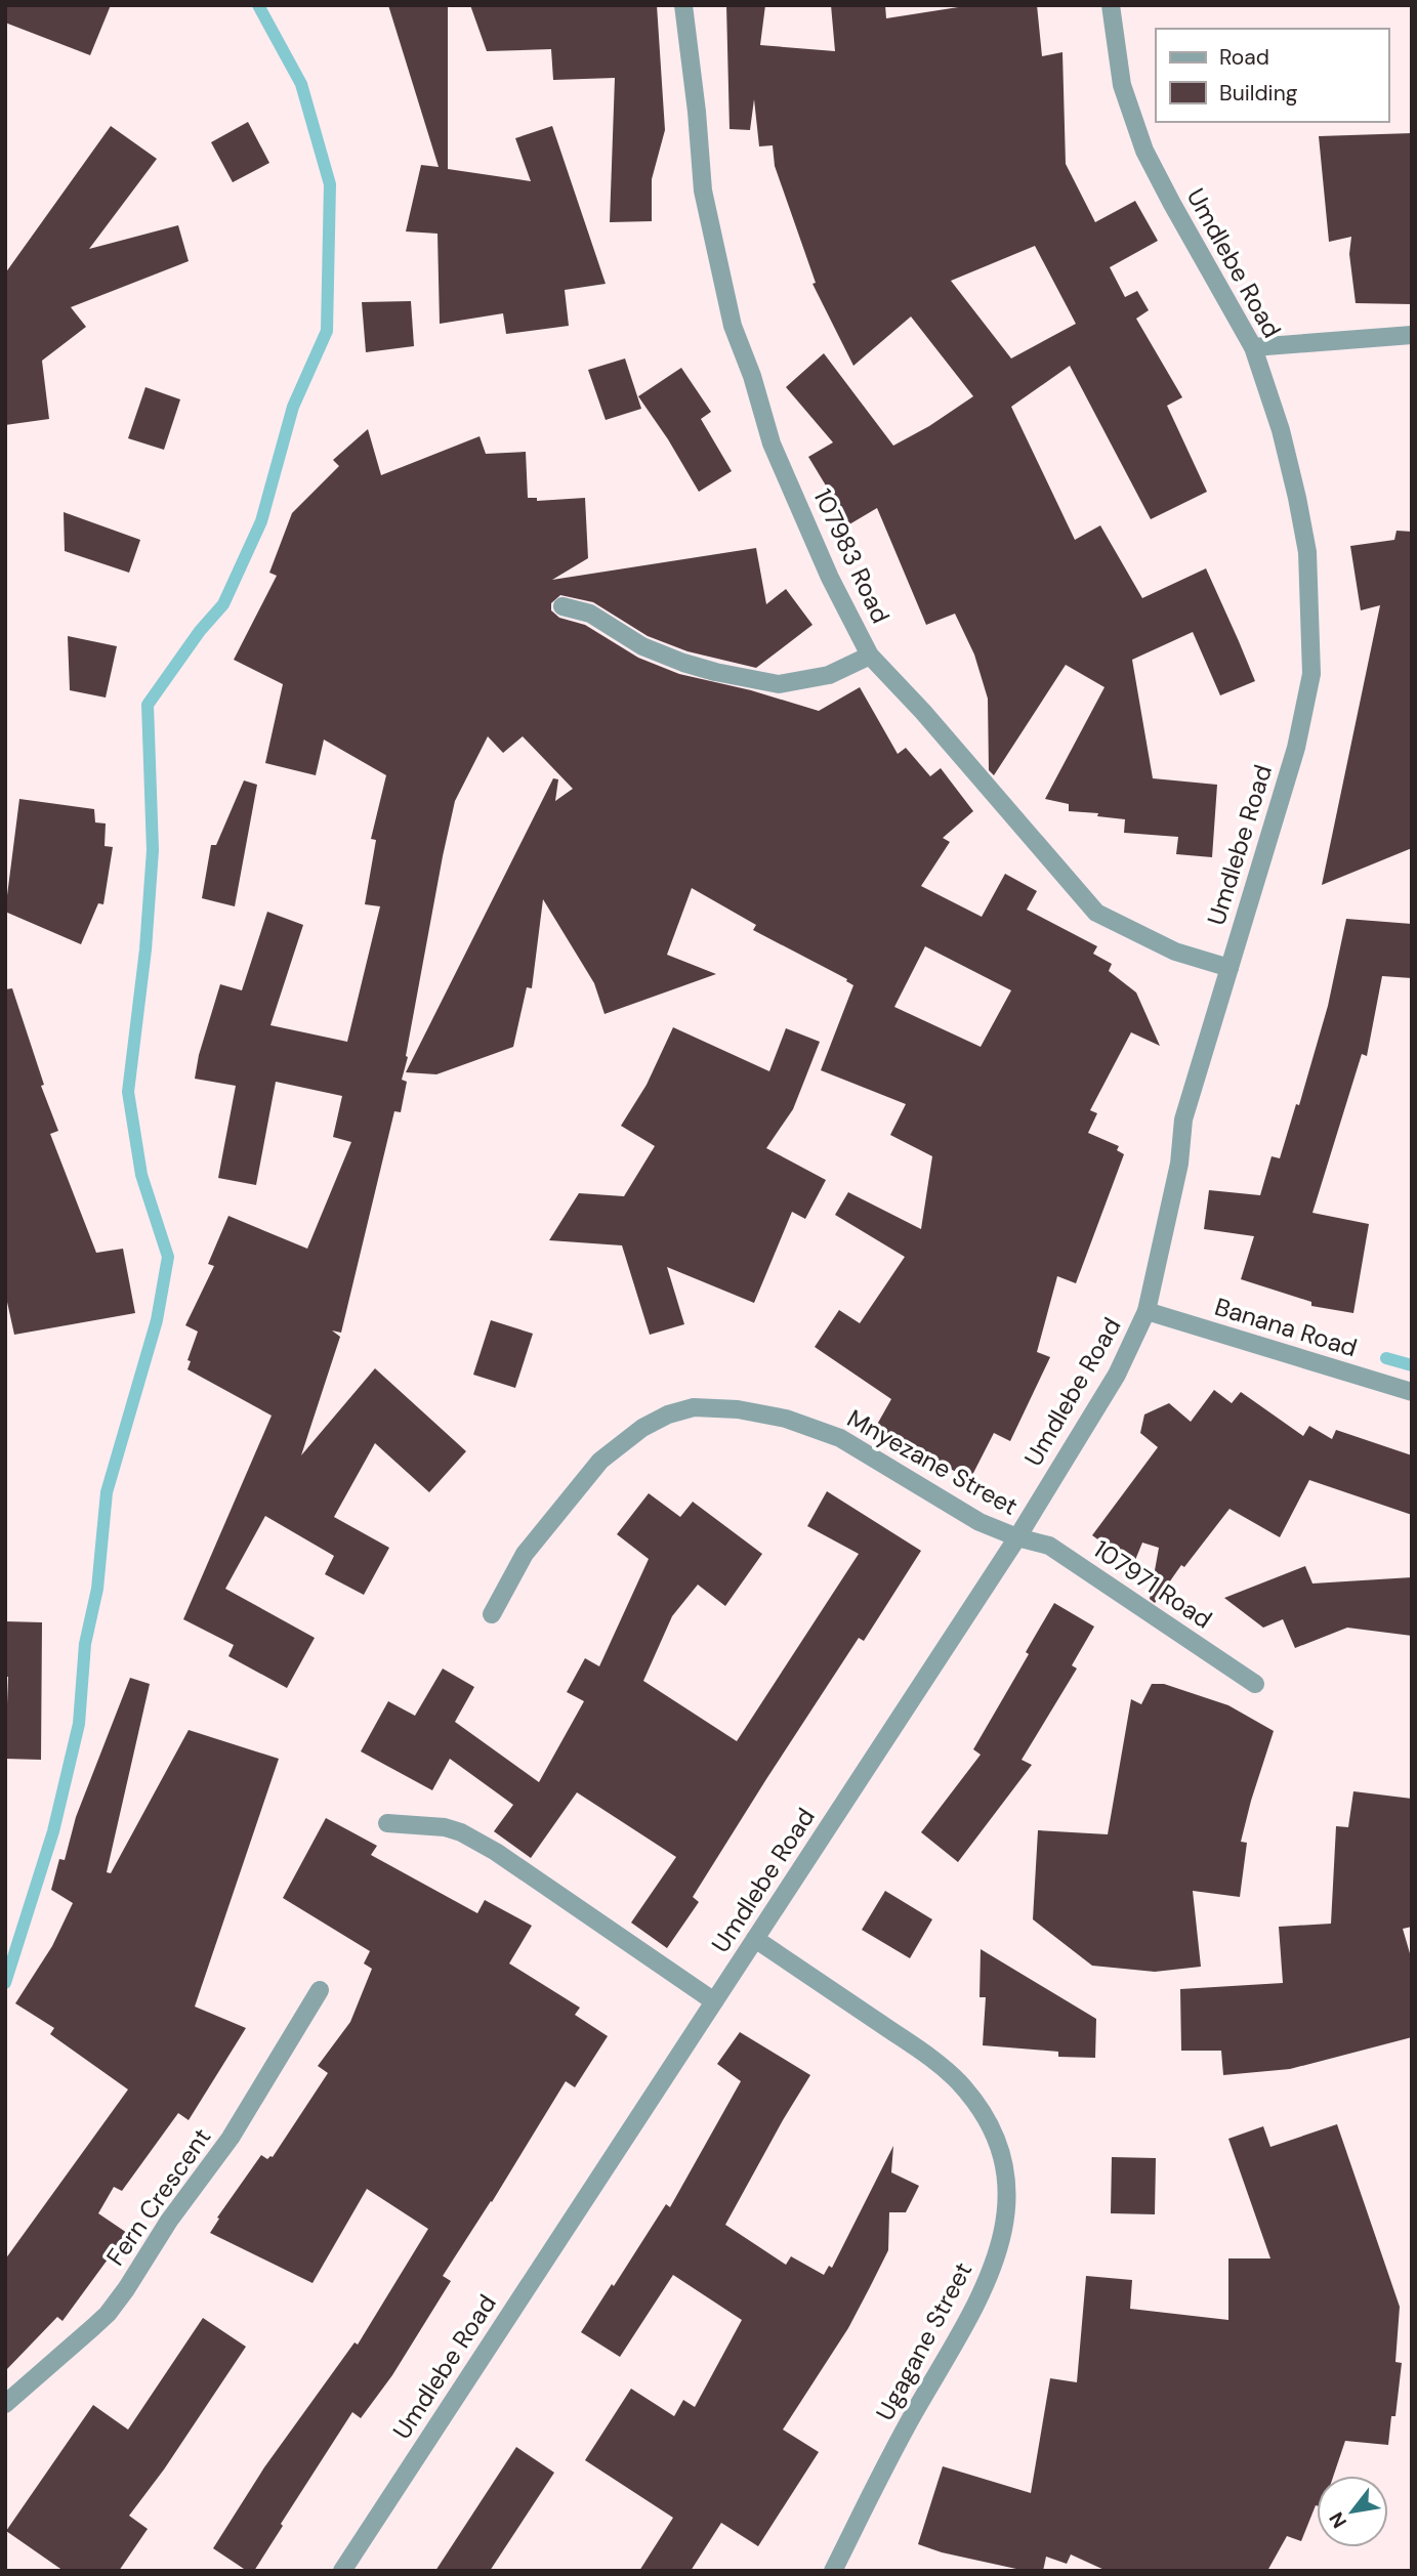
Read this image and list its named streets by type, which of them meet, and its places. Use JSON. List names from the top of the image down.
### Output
{
  "streets": {
    "street": [
      "Umdlebe Road",
      "107983 Road",
      "Banana Road",
      "Mnyezane Street",
      "107971 Road",
      "Fern Crescent",
      "Ugagane Street"
    ]
  },
  "crossings": [
    ["Umdlebe Road", "107983 Road"],
    ["Umdlebe Road", "Banana Road"],
    ["Umdlebe Road", "Mnyezane Street"],
    ["Umdlebe Road", "107971 Road"],
    ["Umdlebe Road", "Ugagane Street"],
    ["Mnyezane Street", "107971 Road"]
  ],
  "legend": ["Road", "Building"],
  "north": "bottom left"
}
